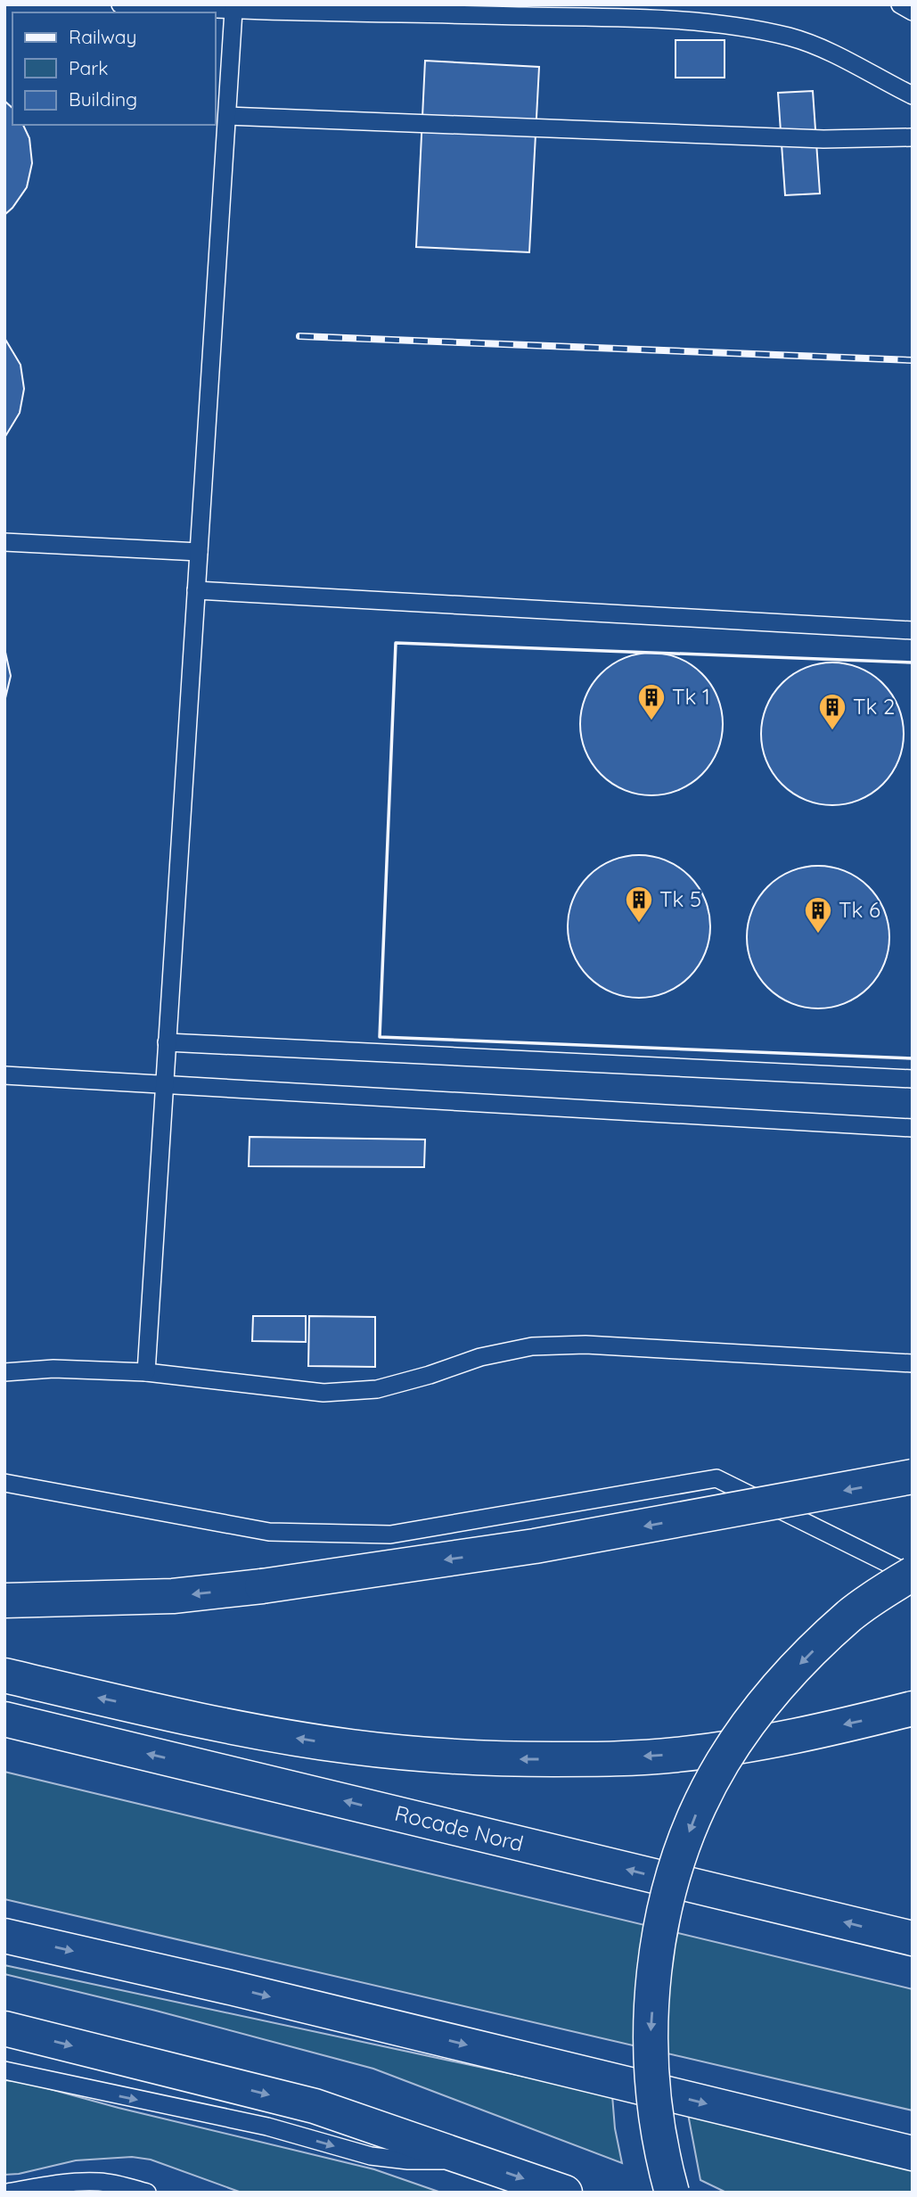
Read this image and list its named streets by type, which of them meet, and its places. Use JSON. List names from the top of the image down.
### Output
{
  "streets": {
    "highway": ["Rocade Nord"]
  },
  "places": {
    "building": [
      "Tk 1",
      "Tk 2",
      "Tk 5",
      "Tk 6"
    ]
  },
  "legend": ["Railway", "Park", "Building"]
}
